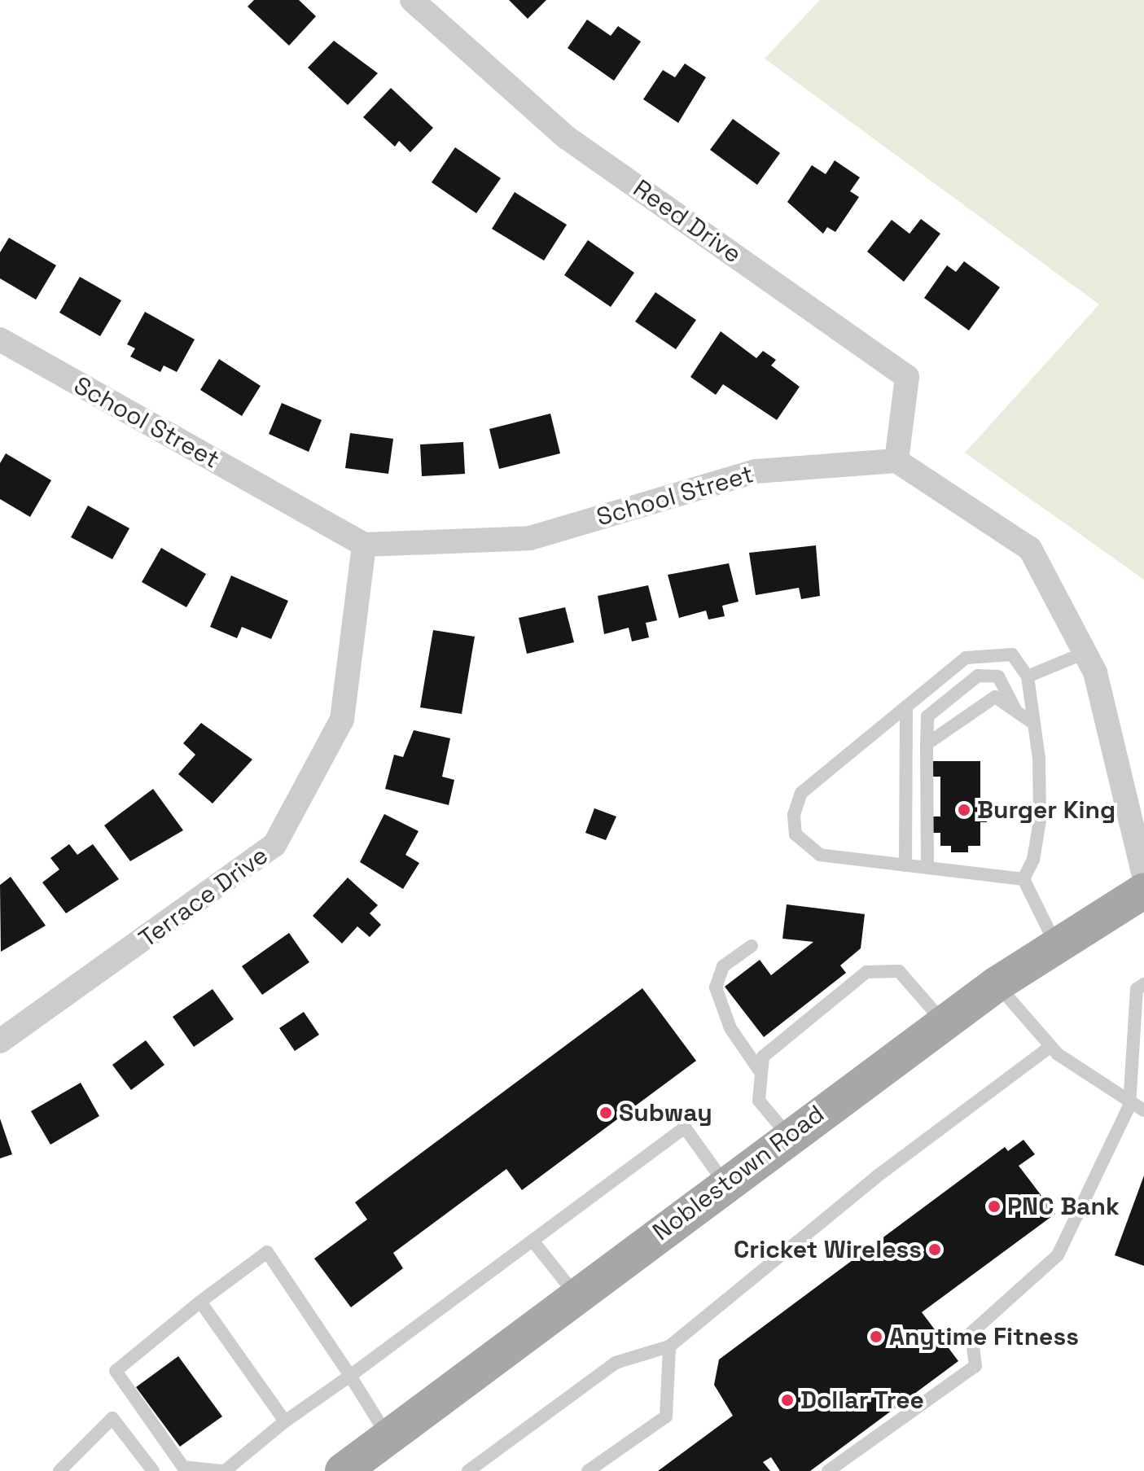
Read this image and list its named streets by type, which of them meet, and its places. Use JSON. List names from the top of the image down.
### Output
{
  "streets": {
    "main road": ["Noblestown Road"],
    "street": ["Reed Drive", "School Street", "Terrace Drive"]
  },
  "crossings": [
    ["Reed Drive", "School Street"],
    ["School Street", "Terrace Drive"]
  ],
  "places": [
    "Burger King",
    "Subway",
    "PNC Bank",
    "Cricket Wireless",
    "Anytime Fitness",
    "Dollar Tree"
  ]
}
